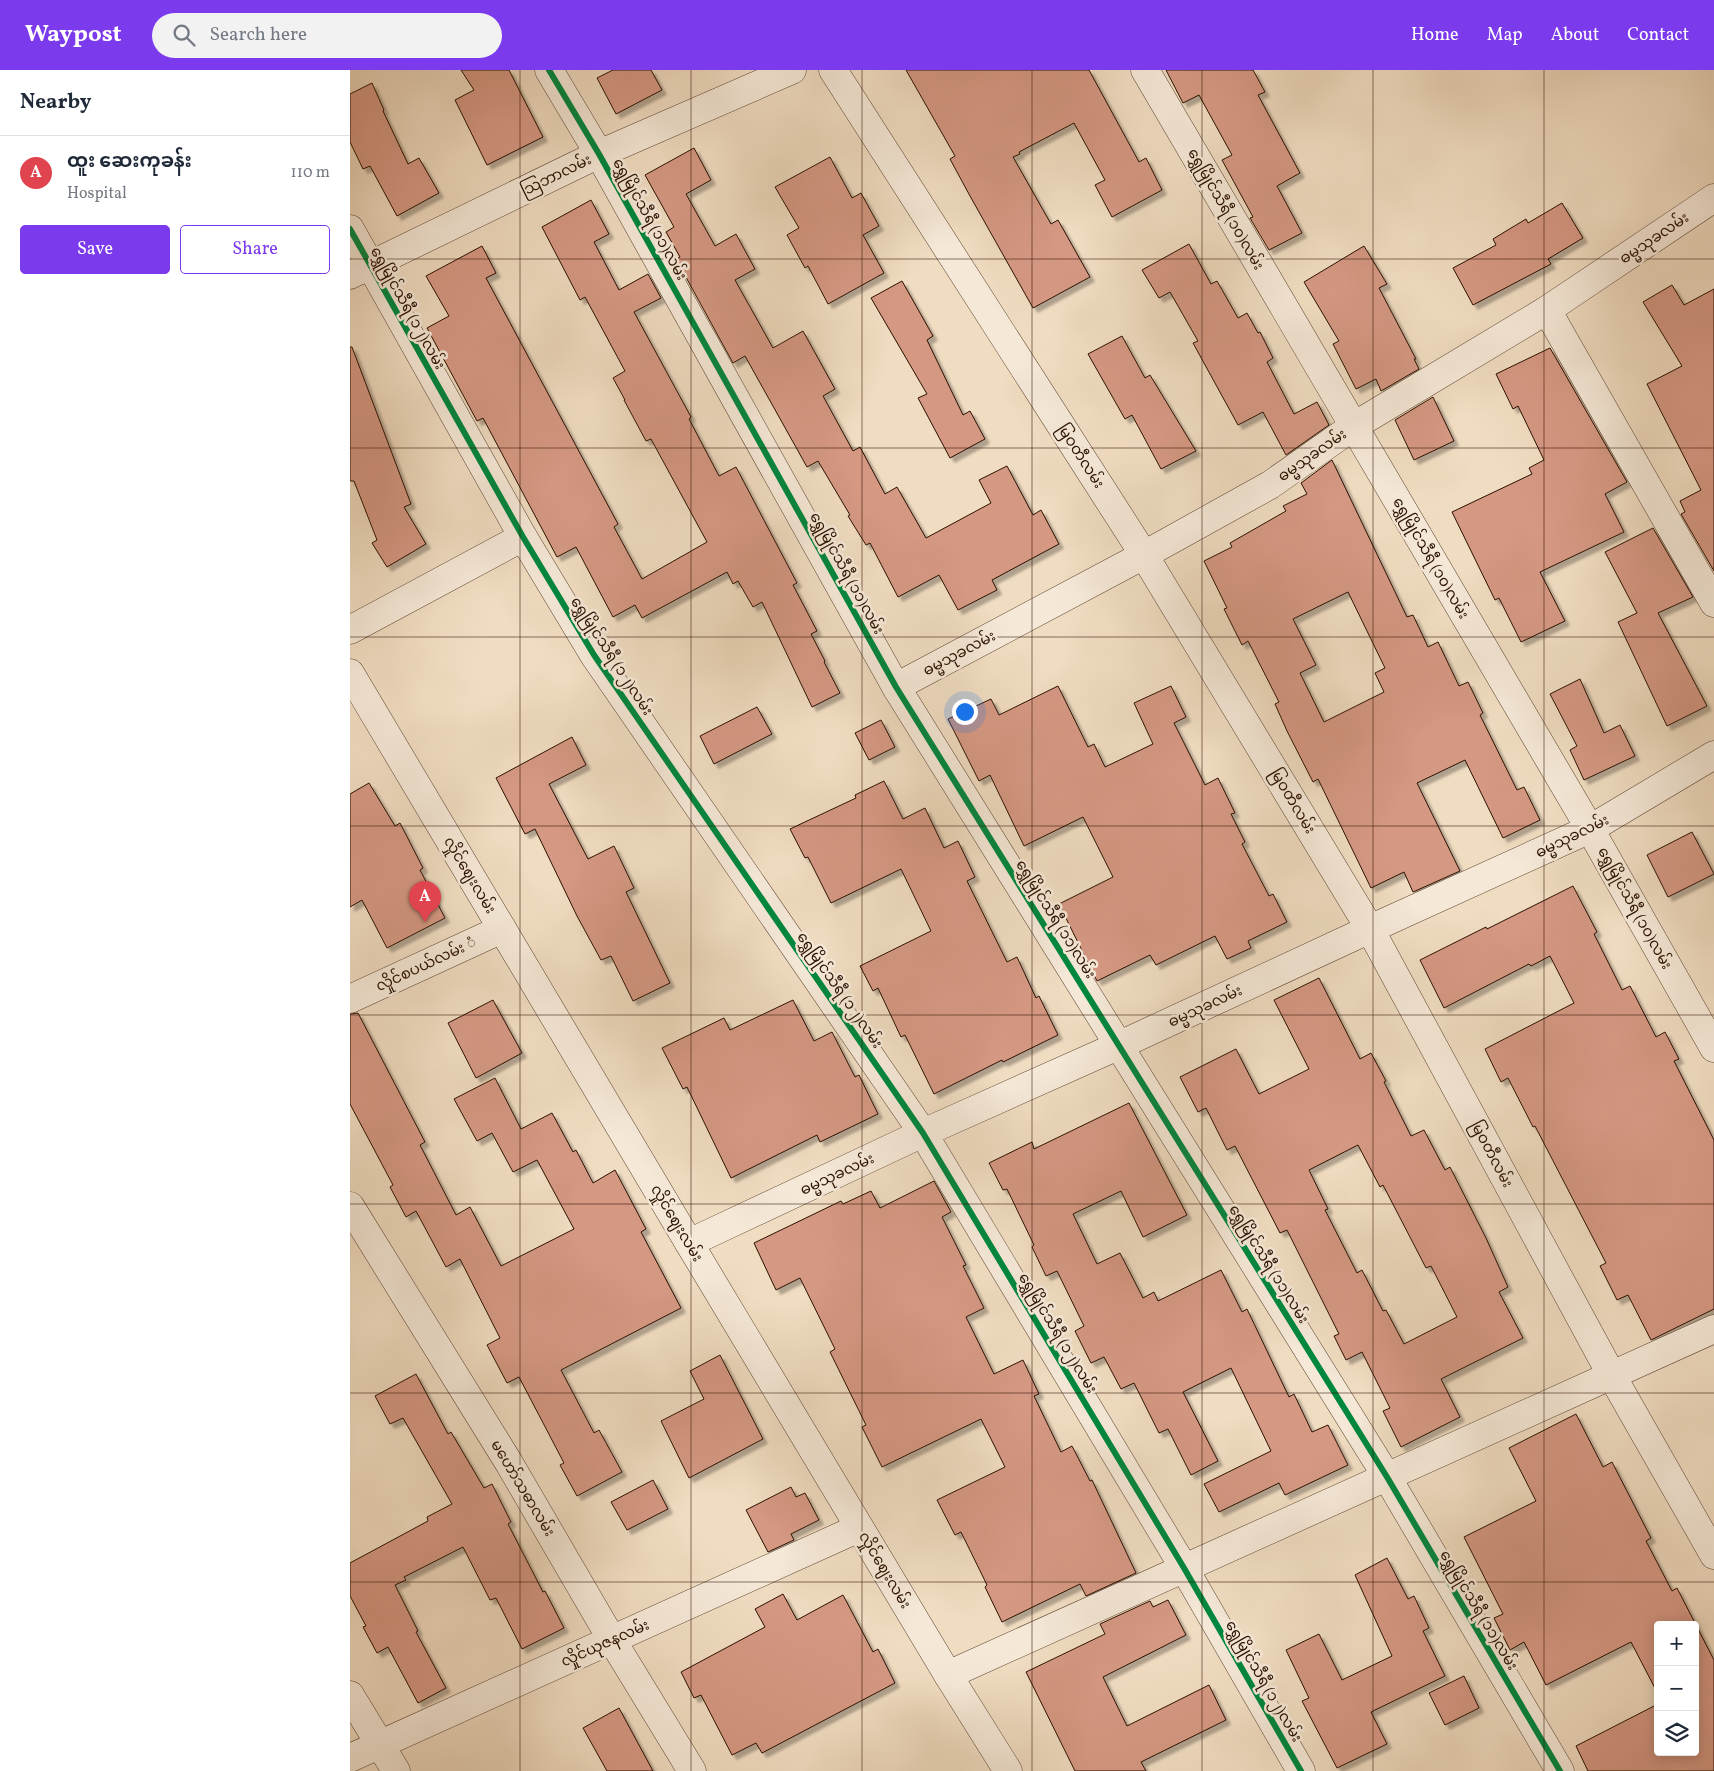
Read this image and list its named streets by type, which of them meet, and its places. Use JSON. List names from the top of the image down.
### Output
{
  "streets": {
    "street": [
      "သြဘာလမ်း",
      "ရွှေမြိုင်သီရီ (၁၀)လမ်း",
      "ရွှေမြိုင်သီရီ (၁၁)လမ်း",
      "ဓမ္မသုခလမ်း",
      "ရွှေမြိုင်သီရီ (၁၂)လမ်း",
      "မြဝတီလမ်း",
      "လှိုင်ဈေးလမ်း",
      "လှိုင်စပယ်လမ်း ံ",
      "မဟော်သဓာလမ်း",
      "လှိုင်ယုဇနလမ်း"
    ]
  },
  "crossings": [
    ["သြဘာလမ်း", "ရွှေမြိုင်သီရီ (၁၁)လမ်း"],
    ["သြဘာလမ်း", "ရွှေမြိုင်သီရီ (၁၂)လမ်း"],
    ["ရွှေမြိုင်သီရီ (၁၀)လမ်း", "ဓမ္မသုခလမ်း"],
    ["ရွှေမြိုင်သီရီ (၁၁)လမ်း", "ဓမ္မသုခလမ်း"],
    ["ဓမ္မသုခလမ်း", "ရွှေမြိုင်သီရီ (၁၂)လမ်း"],
    ["ဓမ္မသုခလမ်း", "မြဝတီလမ်း"],
    ["ဓမ္မသုခလမ်း", "လှိုင်ဈေးလမ်း"],
    ["လှိုင်ဈေးလမ်း", "လှိုင်စပယ်လမ်း ံ"],
    ["လှိုင်ဈေးလမ်း", "လှိုင်ယုဇနလမ်း"],
    ["မဟော်သဓာလမ်း", "လှိုင်ယုဇနလမ်း"]
  ],
  "page": {
    "header": "Waypost",
    "search": "Search here",
    "nav": [
      "Home",
      "Map",
      "About",
      "Contact"
    ],
    "heading": "Nearby",
    "list": [
      {
        "mark": "A",
        "name": "ထူး ဆေးကုခန်း",
        "note": "Hospital",
        "value": "110 m"
      }
    ],
    "buttons": ["Save", "Share"],
    "pins": "A",
    "map_buttons": ["+", "−"]
  }
}
